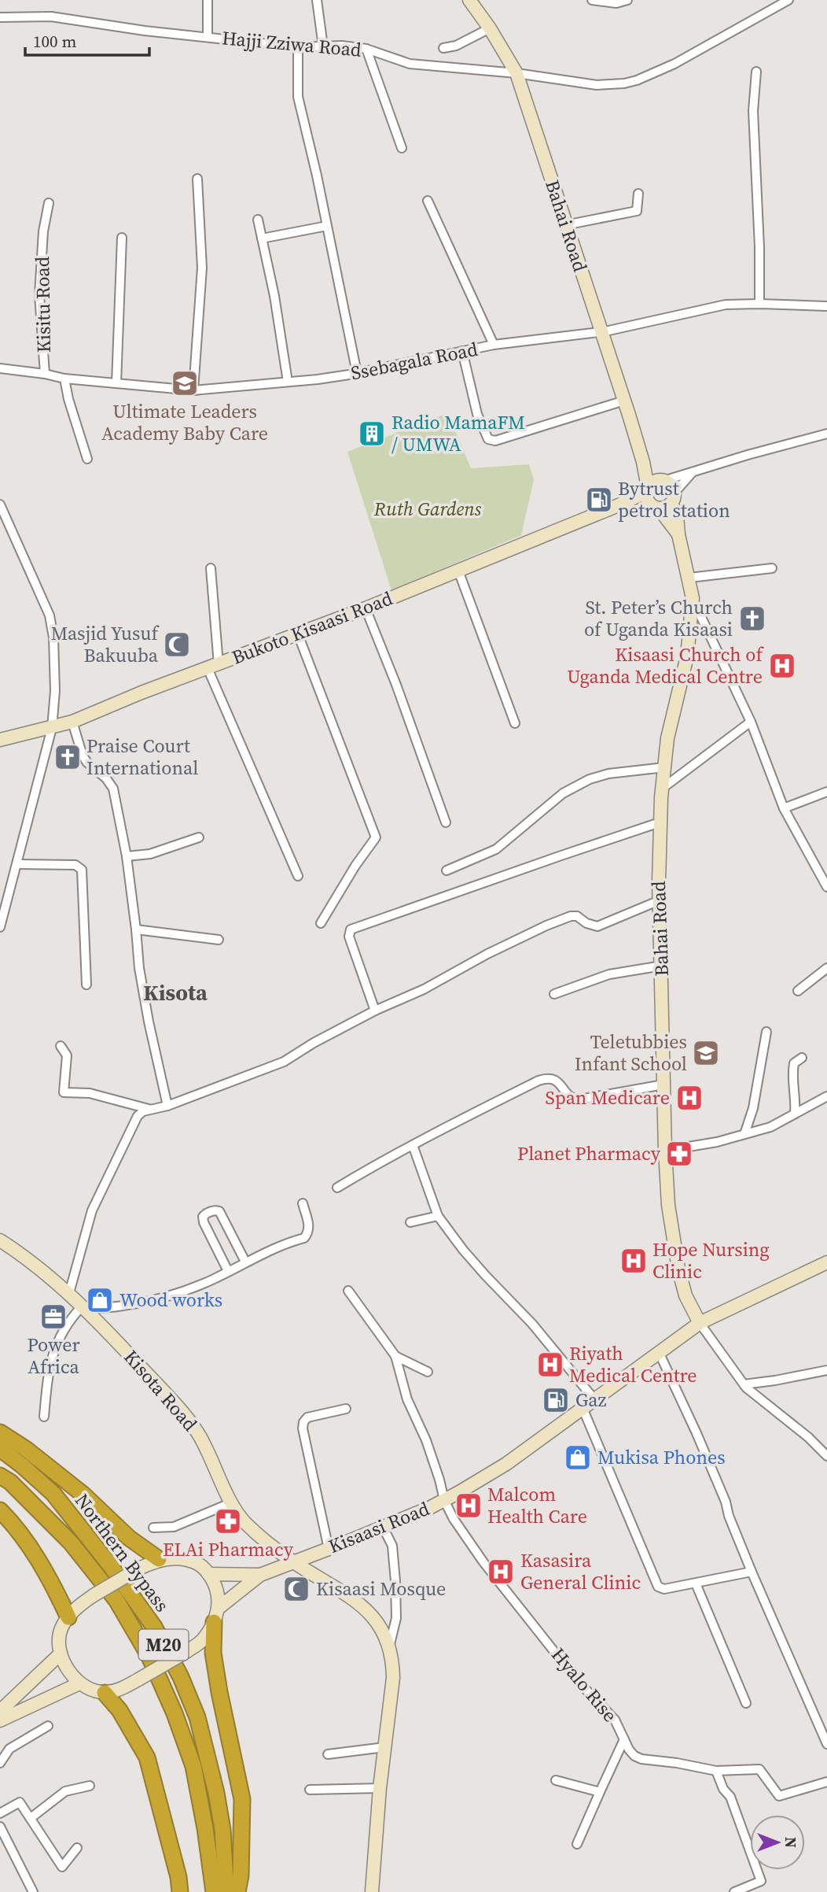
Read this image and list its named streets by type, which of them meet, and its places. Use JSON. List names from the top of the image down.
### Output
{
  "streets": {
    "highway": ["Northern Bypass", "M20"],
    "street": [
      "Hajji Zziwa Road",
      "Bahai Road",
      "Kisitu Road",
      "Ssebagala Road",
      "Bukoto Kisaasi Road",
      "Kisota Road",
      "Kisaasi Road",
      "Hyalo Rise"
    ]
  },
  "crossings": [
    ["Hajji Zziwa Road", "Bahai Road"],
    ["Bahai Road", "Ssebagala Road"],
    ["Bahai Road", "Bukoto Kisaasi Road"],
    ["Bahai Road", "Kisaasi Road"],
    ["Kisitu Road", "Ssebagala Road"],
    ["Kisota Road", "Kisaasi Road"],
    ["Kisaasi Road", "Hyalo Rise"]
  ],
  "districts": ["Kisota"],
  "parks": ["Ruth Gardens"],
  "places": {
    "school or university": ["Ultimate Leaders Academy Baby Care", "Teletubbies Infant School"],
    "building": ["Radio MamaFM / UMWA"],
    "fuel station": ["Bytrust petrol station", "Gaz"],
    "church": ["St. Peter’s Church of Uganda Kisaasi", "Praise Court International"],
    "mosque": ["Masjid Yusuf Bakuuba", "Kisaasi Mosque"],
    "hospital": [
      "Kisaasi Church of Uganda Medical Centre",
      "Span Medicare",
      "Hope Nursing Clinic",
      "Riyath Medical Centre",
      "Malcom Health Care",
      "Kasasira General Clinic"
    ],
    "pharmacy": ["Planet Pharmacy", "ELAi Pharmacy"],
    "shop": ["Wood works", "Mukisa Phones"],
    "office": ["Power Africa"]
  },
  "scale_bar": "100 m",
  "north": "right"
}
